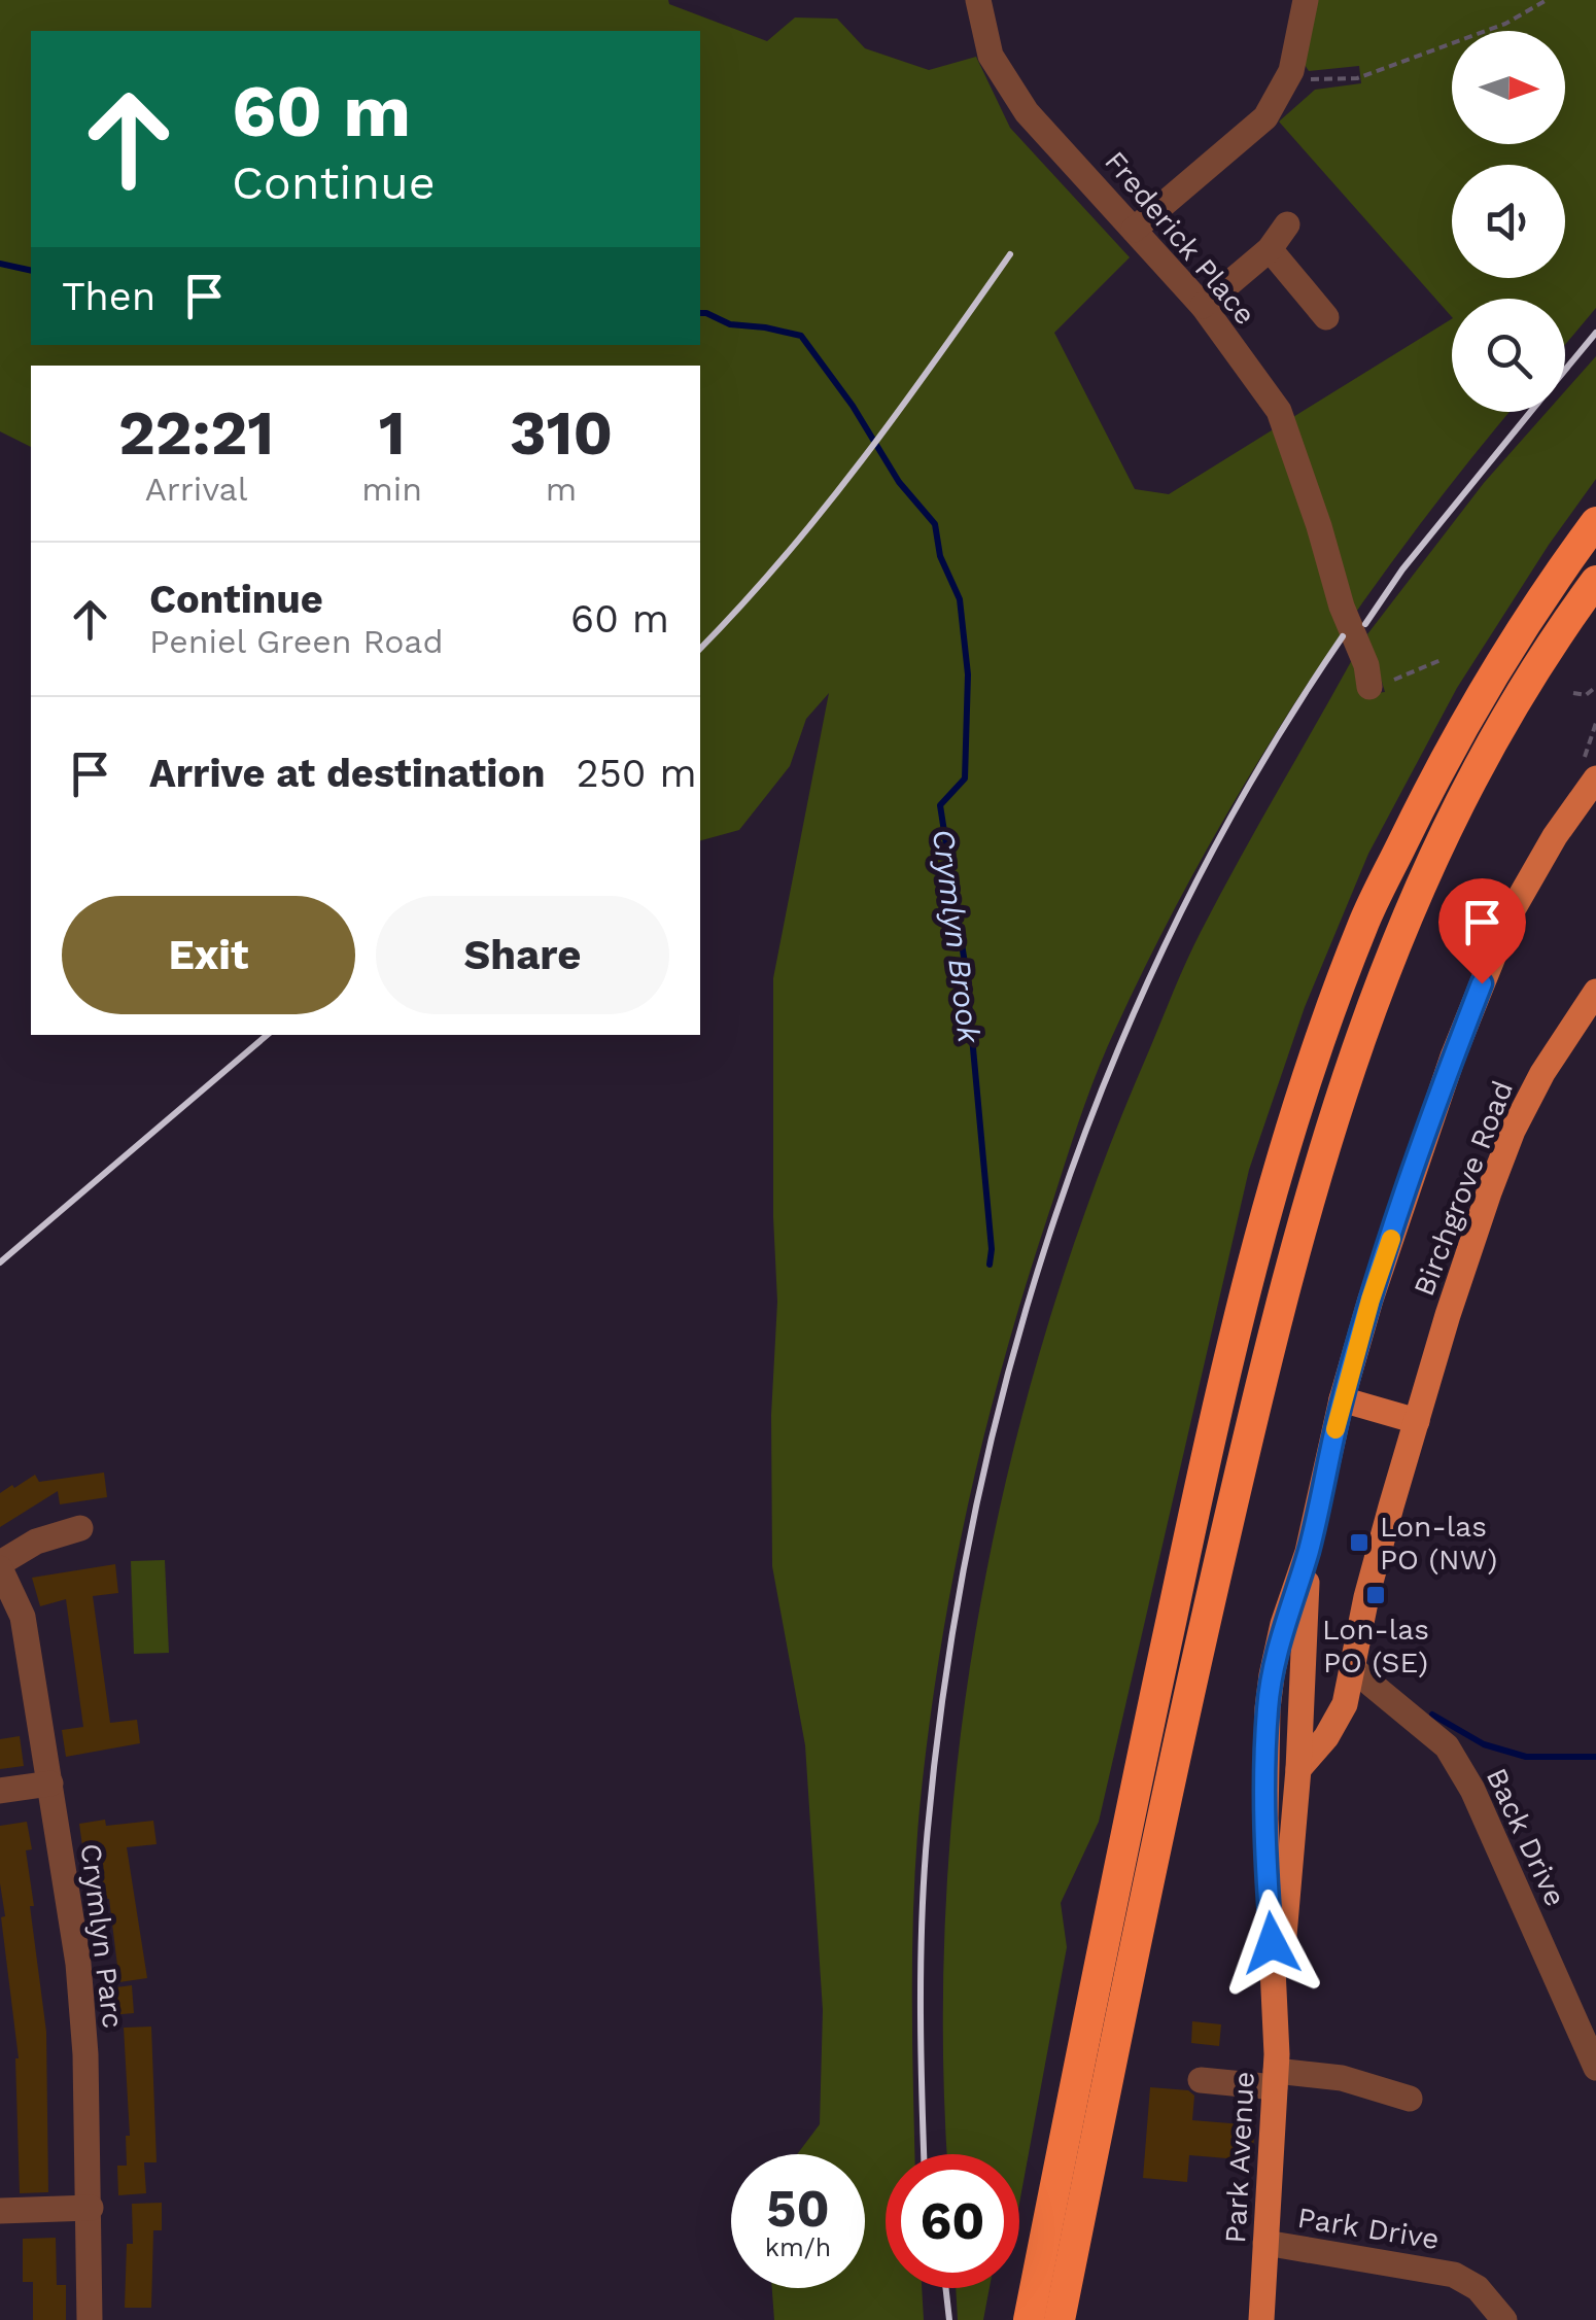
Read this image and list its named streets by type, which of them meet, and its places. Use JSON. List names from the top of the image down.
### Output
{
  "streets": {
    "main road": ["Birchgrove Road", "Park Avenue"],
    "street": [
      "Frederick Place",
      "Back Drive",
      "Crymlyn Parc",
      "Park Drive"
    ]
  },
  "crossings": [
    ["Birchgrove Road", "Back Drive"],
    ["Birchgrove Road", "Park Avenue"],
    ["Park Avenue", "Park Drive"]
  ],
  "water": ["Crymlyn Brook"],
  "places": {
    "transit": ["Lon-las PO (NW)", "Lon-las PO (SE)"]
  },
  "north": "right",
  "page": {
    "turn": ["60 m", "Continue"],
    "then": "Then",
    "eta": [
      "22:21",
      "Arrival",
      "1",
      "min",
      "310",
      "m"
    ],
    "list": [
      {
        "name": "Continue",
        "note": "Peniel Green Road",
        "value": "60 m"
      },
      {
        "name": "Arrive at destination",
        "value": "250 m"
      }
    ],
    "buttons": ["Exit", "Share"],
    "speed": "50 km/h",
    "limit": "60"
  }
}
